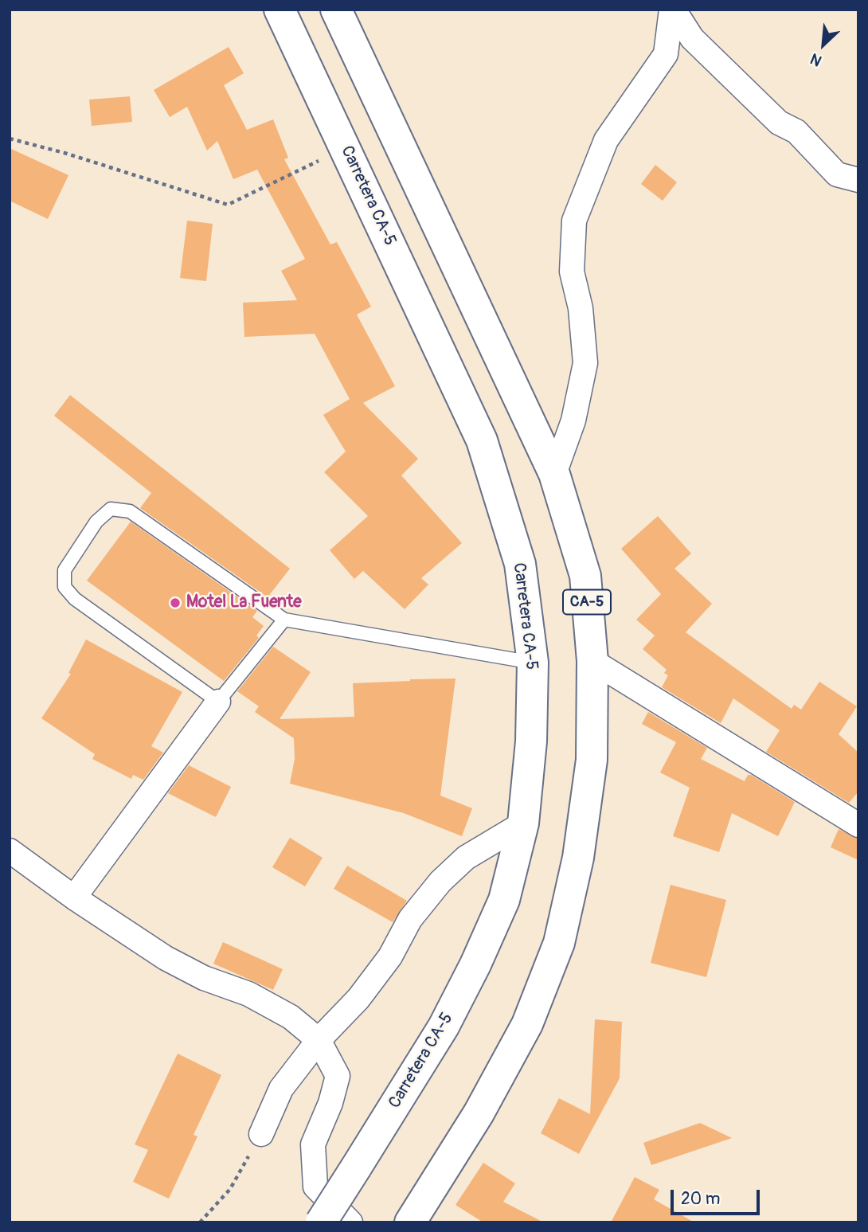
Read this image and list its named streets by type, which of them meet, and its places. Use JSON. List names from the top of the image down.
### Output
{
  "streets": {
    "highway": ["Carretera CA-5", "CA-5"]
  },
  "places": ["Motel La Fuente"],
  "scale_bar": "20 m",
  "north": "bottom left"
}
